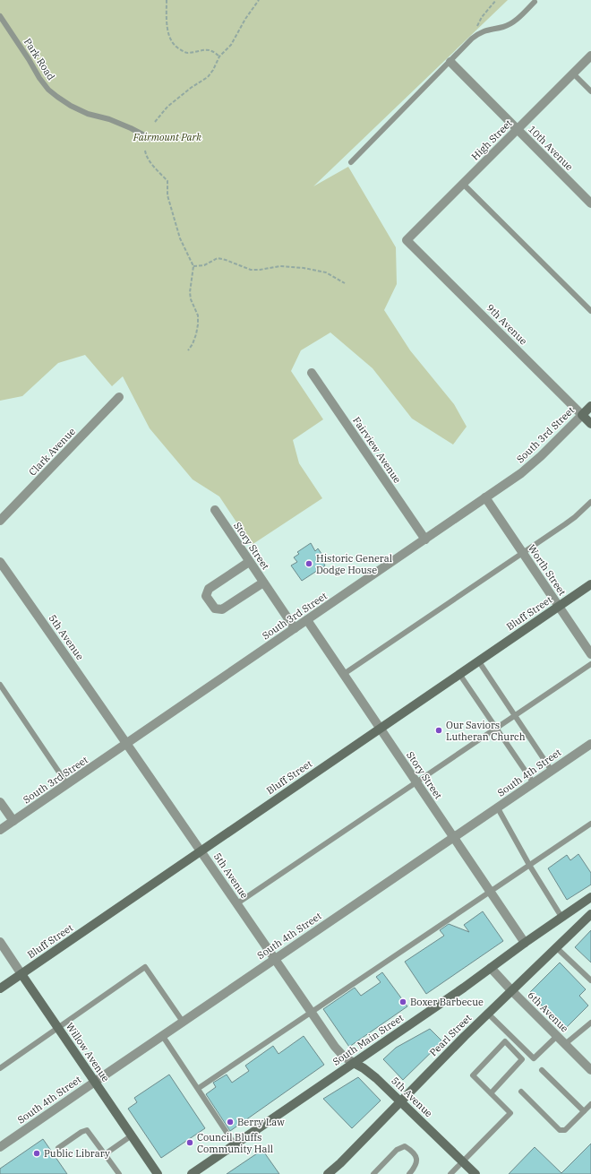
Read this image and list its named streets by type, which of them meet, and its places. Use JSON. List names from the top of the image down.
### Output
{
  "streets": {
    "main road": [
      "9th Avenue",
      "South 3rd Street",
      "Bluff Street",
      "5th Avenue",
      "Pearl Street",
      "South Main Street",
      "Willow Avenue"
    ],
    "street": [
      "High Street",
      "10th Avenue",
      "Fairview Avenue",
      "Clark Avenue",
      "Story Street",
      "Worth Street",
      "South 4th Street",
      "6th Avenue"
    ],
    "lane": ["Park Road"]
  },
  "crossings": [
    ["High Street", "10th Avenue"],
    ["High Street", "9th Avenue"],
    ["9th Avenue", "South 3rd Street"],
    ["South 3rd Street", "Fairview Avenue"],
    ["South 3rd Street", "Story Street"],
    ["South 3rd Street", "Worth Street"],
    ["South 3rd Street", "5th Avenue"],
    ["Story Street", "Bluff Street"],
    ["Story Street", "South 4th Street"],
    ["Story Street", "South Main Street"],
    ["Worth Street", "Bluff Street"],
    ["Bluff Street", "5th Avenue"],
    ["Bluff Street", "Willow Avenue"],
    ["5th Avenue", "South 4th Street"],
    ["5th Avenue", "Pearl Street"],
    ["5th Avenue", "South Main Street"],
    ["South 4th Street", "Willow Avenue"],
    ["6th Avenue", "Pearl Street"],
    ["6th Avenue", "South Main Street"]
  ],
  "parks": ["Fairmount Park"],
  "places": [
    "Historic General Dodge House",
    "Our Saviors Lutheran Church",
    "Boxer Barbecue",
    "Berry Law",
    "Council Bluffs Community Hall",
    "Public Library"
  ]
}
